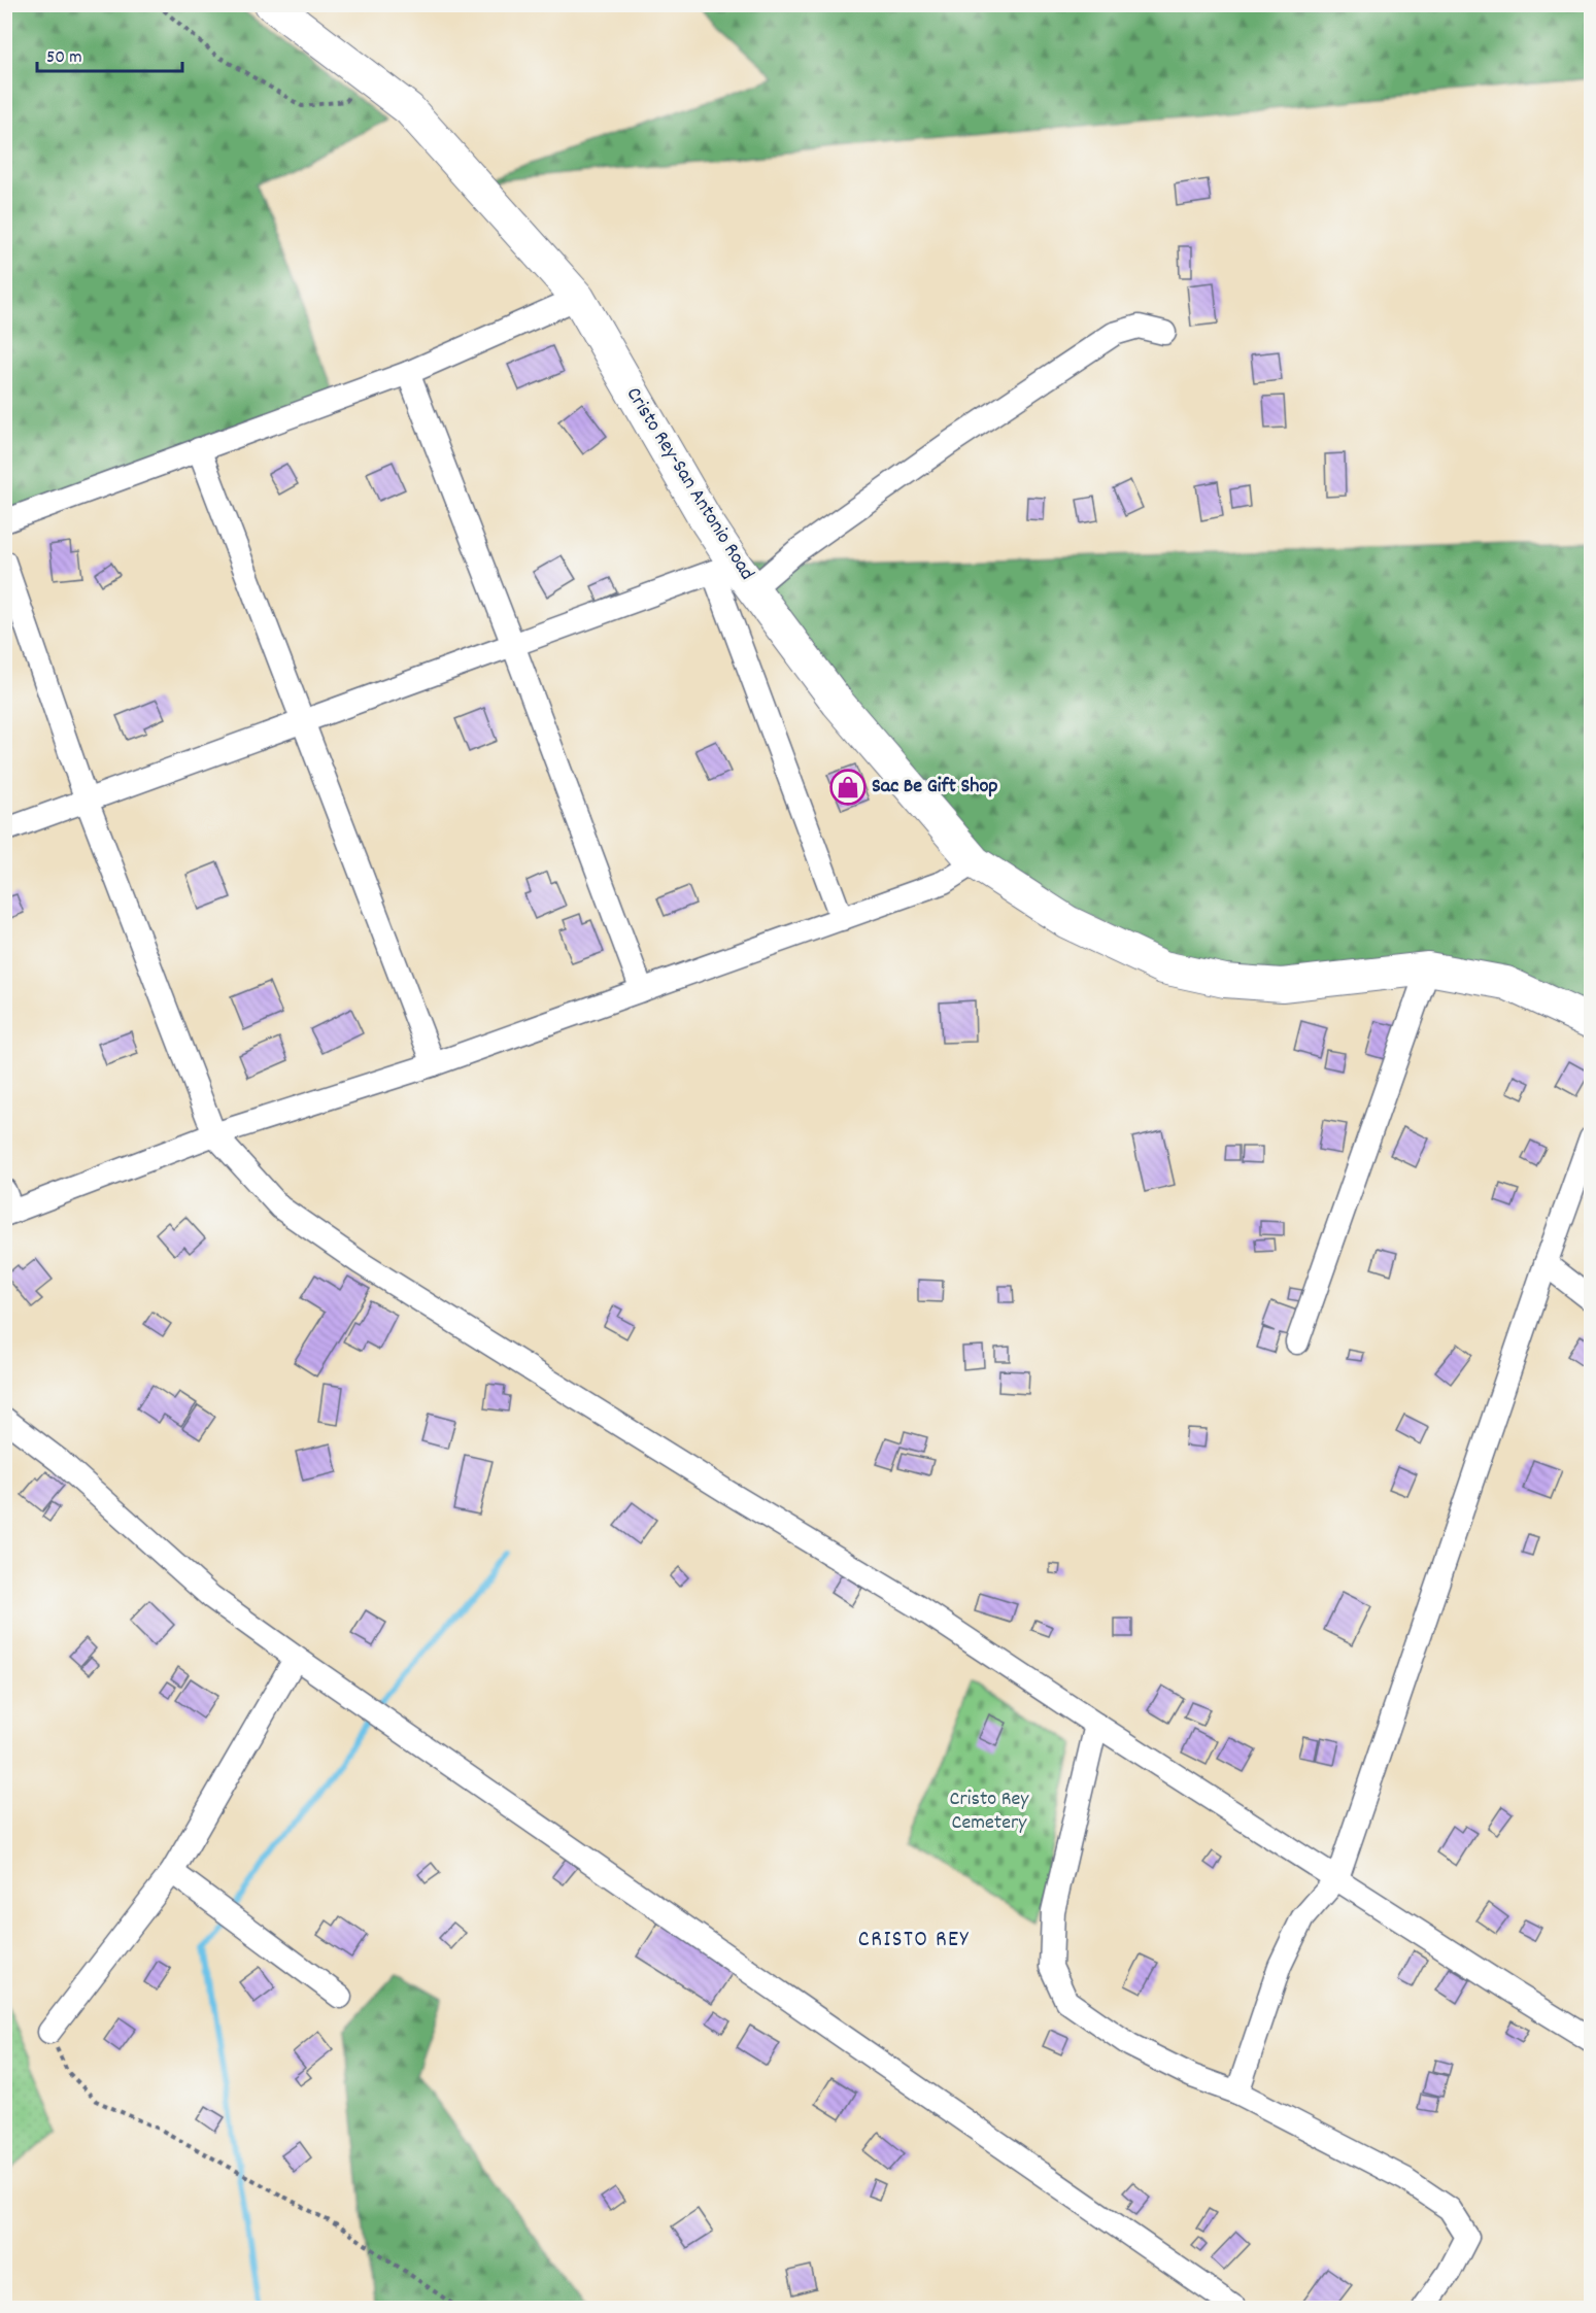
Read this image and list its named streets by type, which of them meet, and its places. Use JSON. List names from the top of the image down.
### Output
{
  "streets": {
    "main road": ["Cristo Rey-San Antonio Road"]
  },
  "districts": ["CRISTO REY"],
  "parks": ["Cristo Rey Cemetery"],
  "places": {
    "shop": ["Sac Be Gift Shop"]
  },
  "scale_bar": "50 m"
}
